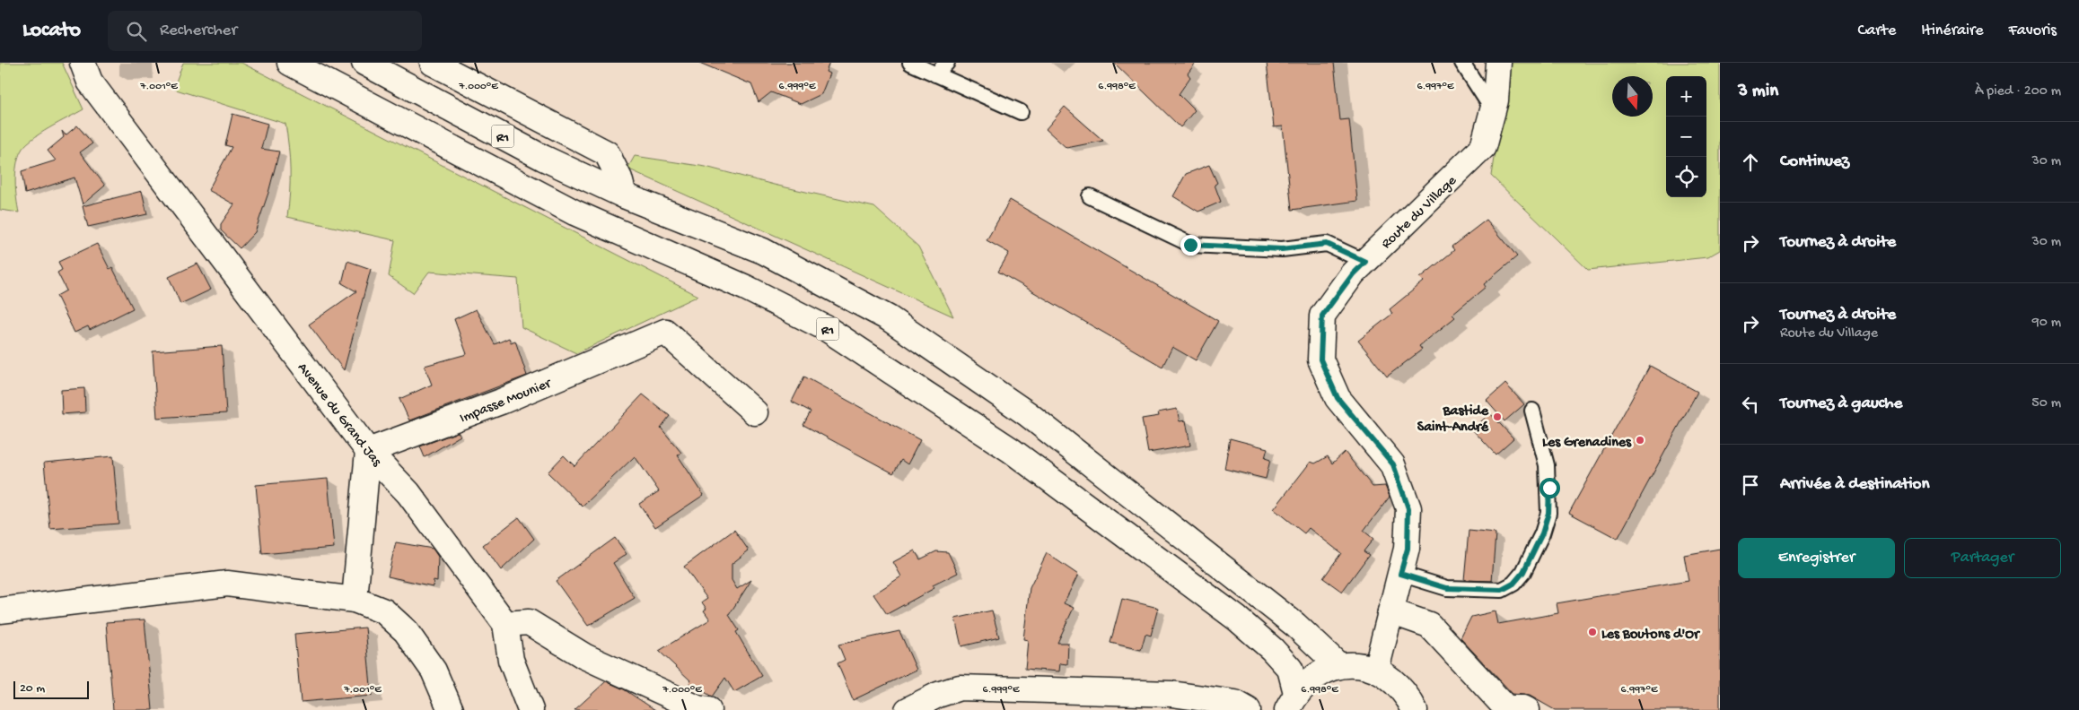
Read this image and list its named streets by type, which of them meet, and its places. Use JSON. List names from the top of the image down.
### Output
{
  "streets": {
    "main road": [
      "R1",
      "Route du Village",
      "Impasse Mounier",
      "Avenue du Grand Jas"
    ]
  },
  "crossings": [
    ["Impasse Mounier", "Avenue du Grand Jas"]
  ],
  "places": ["Bastide Saint-André", "Les Grenadines", "Les Boutons d'Or"],
  "scale_bar": "20 m",
  "north": "bottom",
  "page": {
    "header": "Locato",
    "search": "Rechercher",
    "nav": ["Carte", "Itinéraire", "Favoris"],
    "heading": ["3 min", "À pied · 200 m"],
    "map_buttons": ["+", "−"],
    "list": [
      ["Continuez", "30 m"],
      ["Tournez à droite", "30 m"],
      ["Tournez à droite", "Route du Village", "90 m"],
      ["Tournez à gauche", "50 m"],
      "Arrivée à destination"
    ],
    "buttons": ["Enregistrer", "Partager"],
    "scale": "20 m"
  },
  "coordinates": [
    "7.001°E",
    "7.000°E",
    "6.999°E",
    "6.998°E",
    "6.997°E"
  ]
}
